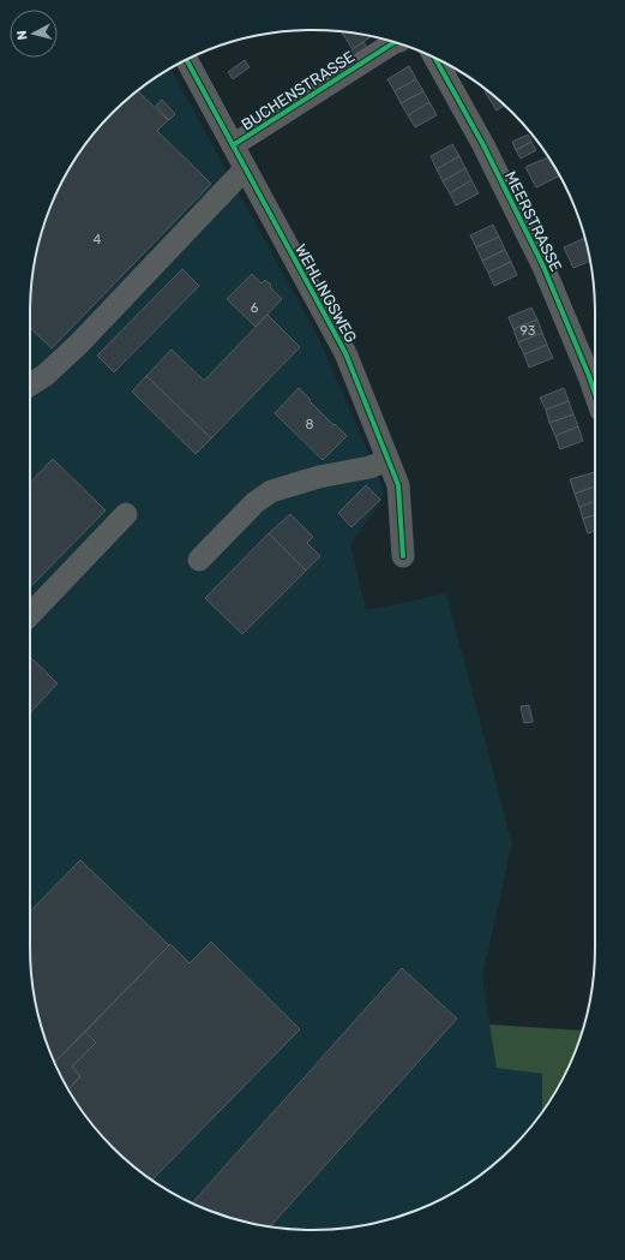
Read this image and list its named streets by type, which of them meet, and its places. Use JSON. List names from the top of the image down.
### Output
{
  "streets": {
    "street": ["BUCHENSTRASSE", "MEERSTRASSE", "WEHLINGSWEG"]
  },
  "crossings": [
    ["BUCHENSTRASSE", "WEHLINGSWEG"]
  ],
  "house_numbers": [
    "4",
    "6",
    "93",
    "8"
  ],
  "north": "left"
}
